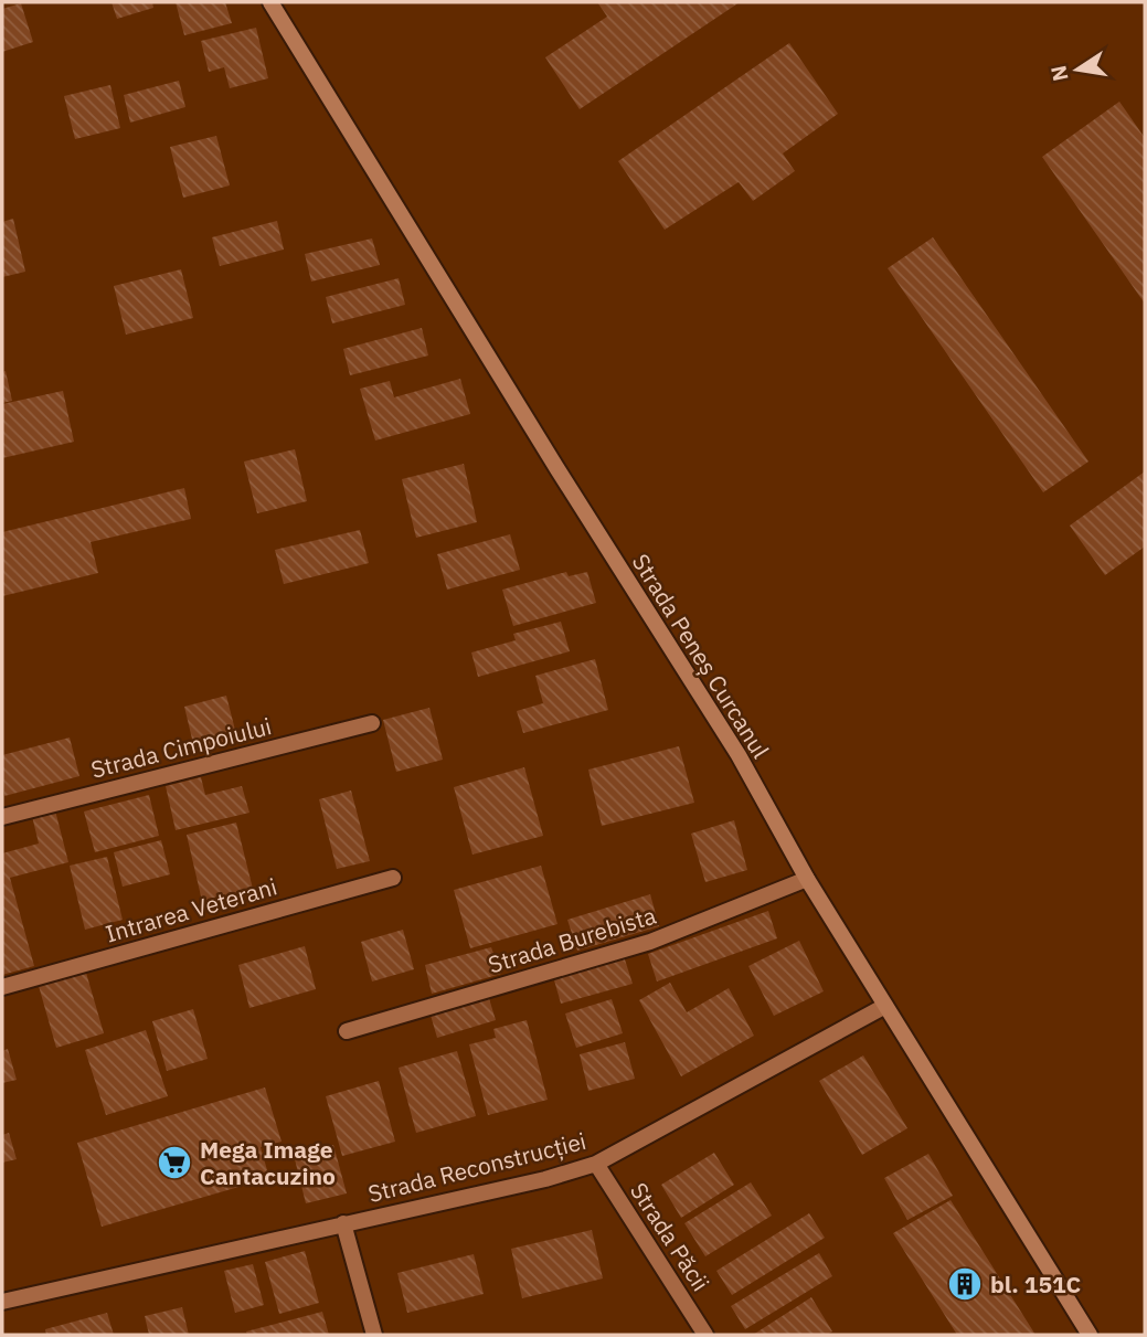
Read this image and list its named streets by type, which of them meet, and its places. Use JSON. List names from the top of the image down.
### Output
{
  "streets": {
    "street": [
      "Strada Peneș Curcanul",
      "Strada Cimpoiului",
      "Intrarea Veterani",
      "Strada Burebista",
      "Strada Reconstrucției",
      "Strada Păcii"
    ]
  },
  "crossings": [
    ["Strada Peneș Curcanul", "Strada Burebista"],
    ["Strada Peneș Curcanul", "Strada Reconstrucției"],
    ["Strada Reconstrucției", "Strada Păcii"]
  ],
  "places": {
    "supermarket": ["Mega Image Cantacuzino"],
    "building": ["bl. 151C"]
  },
  "north": "left"
}
